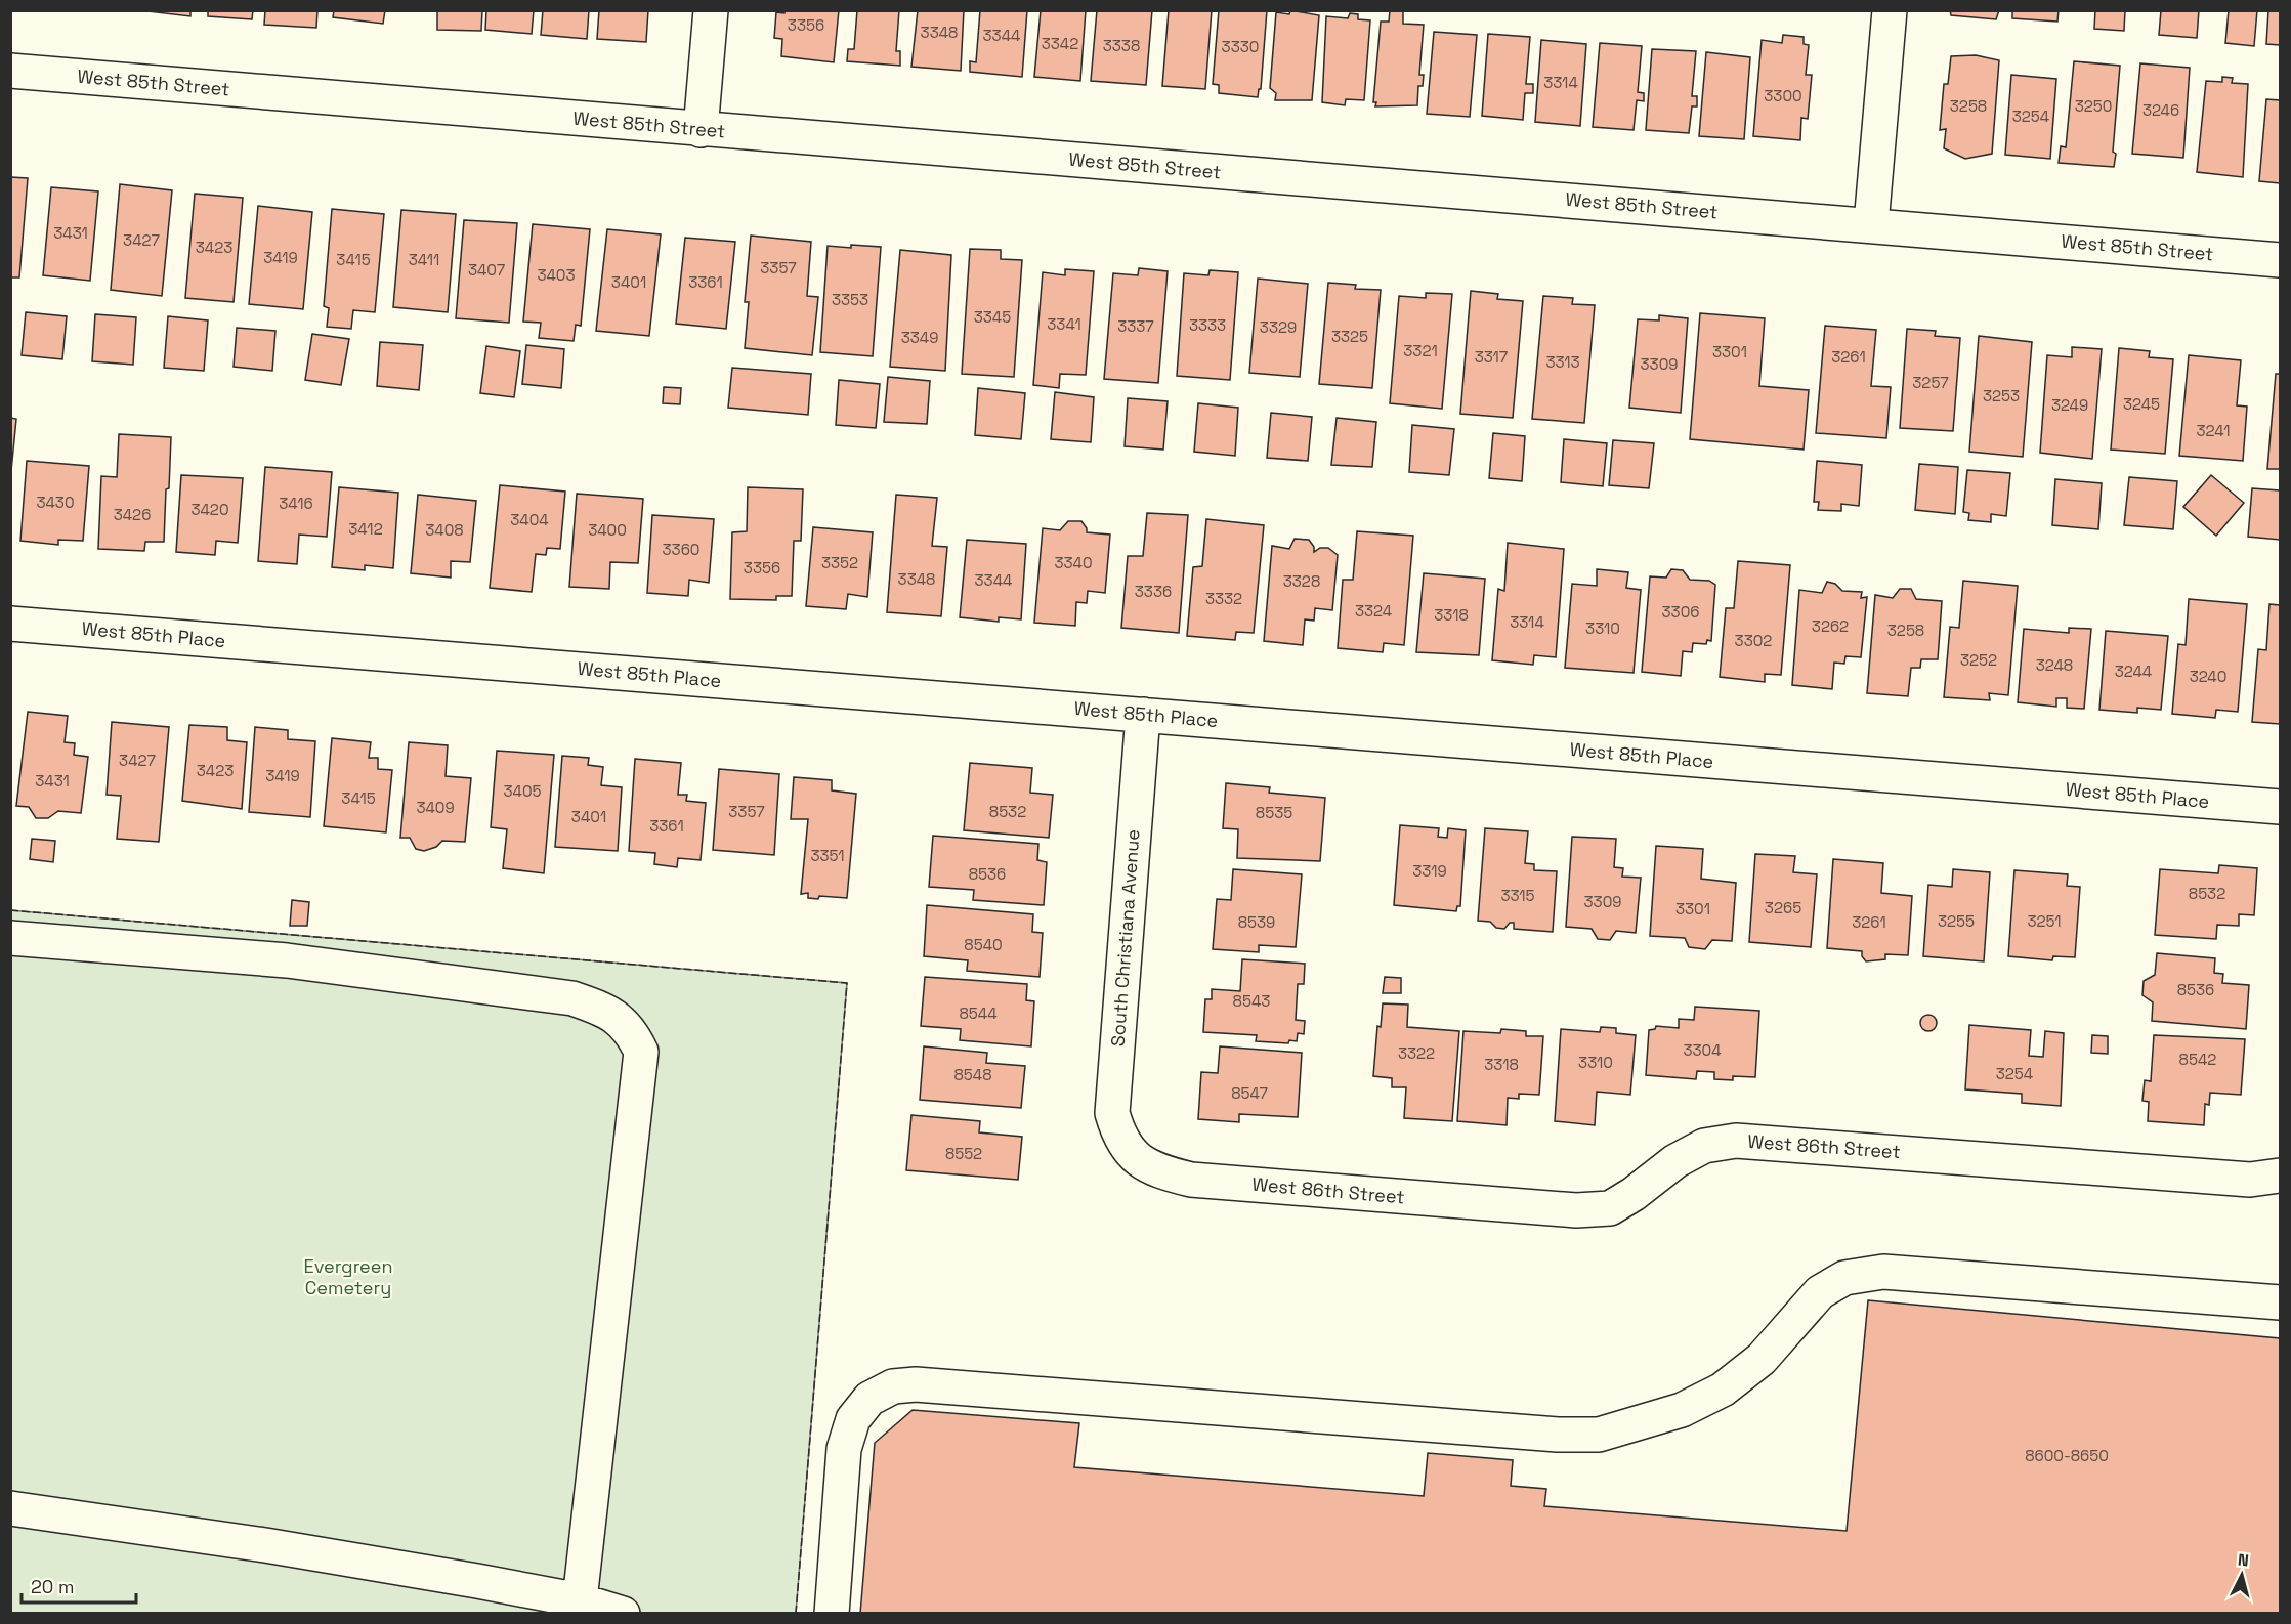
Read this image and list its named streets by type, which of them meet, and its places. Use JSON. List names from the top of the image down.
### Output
{
  "streets": {
    "street": [
      "West 85th Street",
      "West 85th Place",
      "South Christiana Avenue",
      "West 86th Street"
    ]
  },
  "crossings": [
    ["West 85th Place", "South Christiana Avenue"],
    ["South Christiana Avenue", "West 86th Street"]
  ],
  "parks": ["Evergreen Cemetery"],
  "house_numbers": [
    "3356",
    "3348",
    "3344",
    "3342",
    "3338",
    "3330",
    "3314",
    "3300",
    "3258",
    "3250",
    "3246",
    "3254",
    "3431",
    "3427",
    "3423",
    "3419",
    "3415",
    "3411",
    "3357",
    "3407",
    "3403",
    "3401",
    "3361",
    "3353",
    "3345",
    "3341",
    "3333",
    "3337",
    "3329",
    "3325",
    "3349",
    "3321",
    "3301",
    "3317",
    "3261",
    "3313",
    "3309",
    "3257",
    "3253",
    "3245",
    "3249",
    "3241",
    "3430",
    "3416",
    "3420",
    "3426",
    "3404",
    "3412",
    "3408",
    "3400",
    "3360",
    "3352",
    "3340",
    "3356",
    "3348",
    "3344",
    "3328",
    "3336",
    "3332",
    "3324",
    "3306",
    "3318",
    "3314",
    "3262",
    "3310",
    "3258",
    "3302",
    "3252",
    "3248",
    "3244",
    "3240",
    "3427",
    "3423",
    "3419",
    "3431",
    "3405",
    "3415",
    "3409",
    "3357",
    "8532",
    "8535",
    "3401",
    "3361",
    "3351",
    "3319",
    "8536",
    "8532",
    "3315",
    "3309",
    "3265",
    "3301",
    "3255",
    "3251",
    "8539",
    "3261",
    "8540",
    "8536",
    "8543",
    "8544",
    "3304",
    "3322",
    "8542",
    "3310",
    "3318",
    "3254",
    "8548",
    "8547",
    "8552",
    "8600-8650"
  ],
  "scale_bar": "20 m",
  "north": "top"
}
